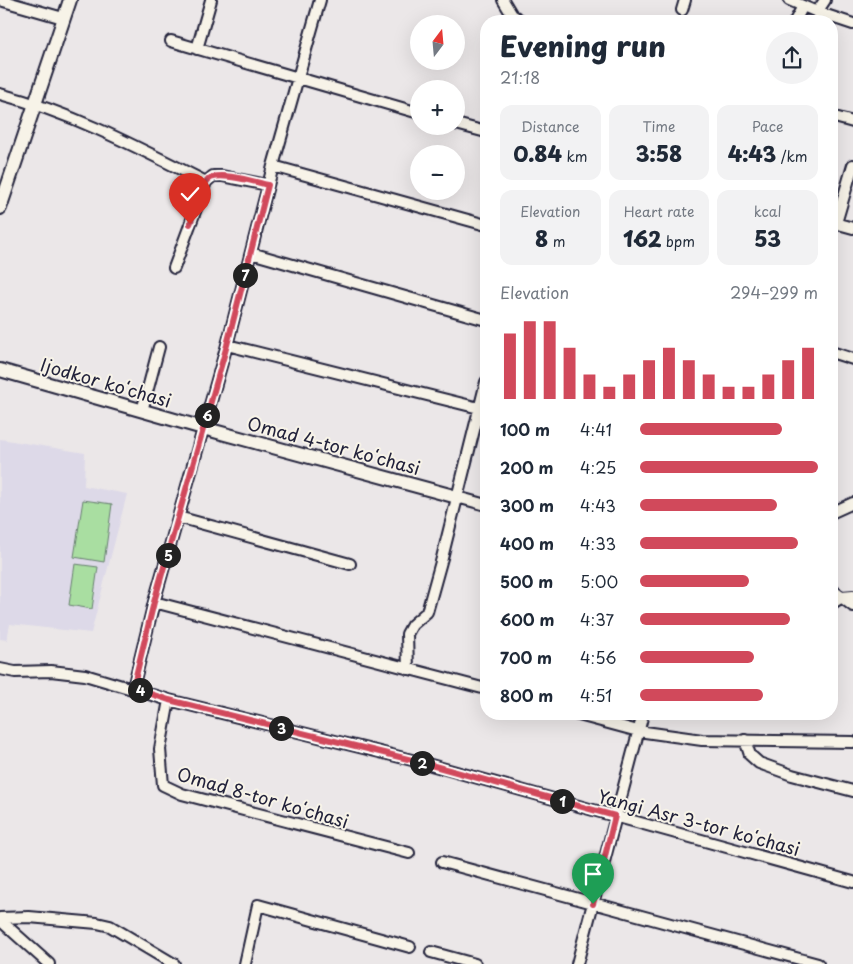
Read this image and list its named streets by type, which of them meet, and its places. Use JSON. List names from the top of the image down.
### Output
{
  "streets": {
    "street": [
      "Ijodkor koʻchasi",
      "Omad 4-tor koʻchasi",
      "Omad 8-tor koʻchasi",
      "Yangi Asr 3-tor koʻchasi"
    ]
  },
  "crossings": [
    ["Ijodkor koʻchasi", "Omad 4-tor koʻchasi"],
    ["Omad 8-tor koʻchasi", "Yangi Asr 3-tor koʻchasi"]
  ],
  "north": "top",
  "page": {
    "map_buttons": ["+", "−"],
    "heading": ["Evening run", "21:18"],
    "stats": [
      ["Distance", "0.84 km"],
      ["Time", "3:58"],
      ["Pace", "4:43 /km"],
      ["Elevation", "8 m"],
      ["Heart rate", "162 bpm"],
      ["kcal", "53"]
    ],
    "pins": [
      "7",
      "6",
      "5",
      "4",
      "3",
      "2",
      "1"
    ],
    "chart": ["Elevation", "294–299 m"],
    "list": [
      {
        "name": "100 m",
        "note": "4:41"
      },
      {
        "name": "200 m",
        "note": "4:25"
      },
      {
        "name": "300 m",
        "note": "4:43"
      },
      {
        "name": "400 m",
        "note": "4:33"
      },
      {
        "name": "500 m",
        "note": "5:00"
      },
      {
        "name": "600 m",
        "note": "4:37"
      },
      {
        "name": "700 m",
        "note": "4:56"
      },
      {
        "name": "800 m",
        "note": "4:51"
      }
    ]
  }
}
